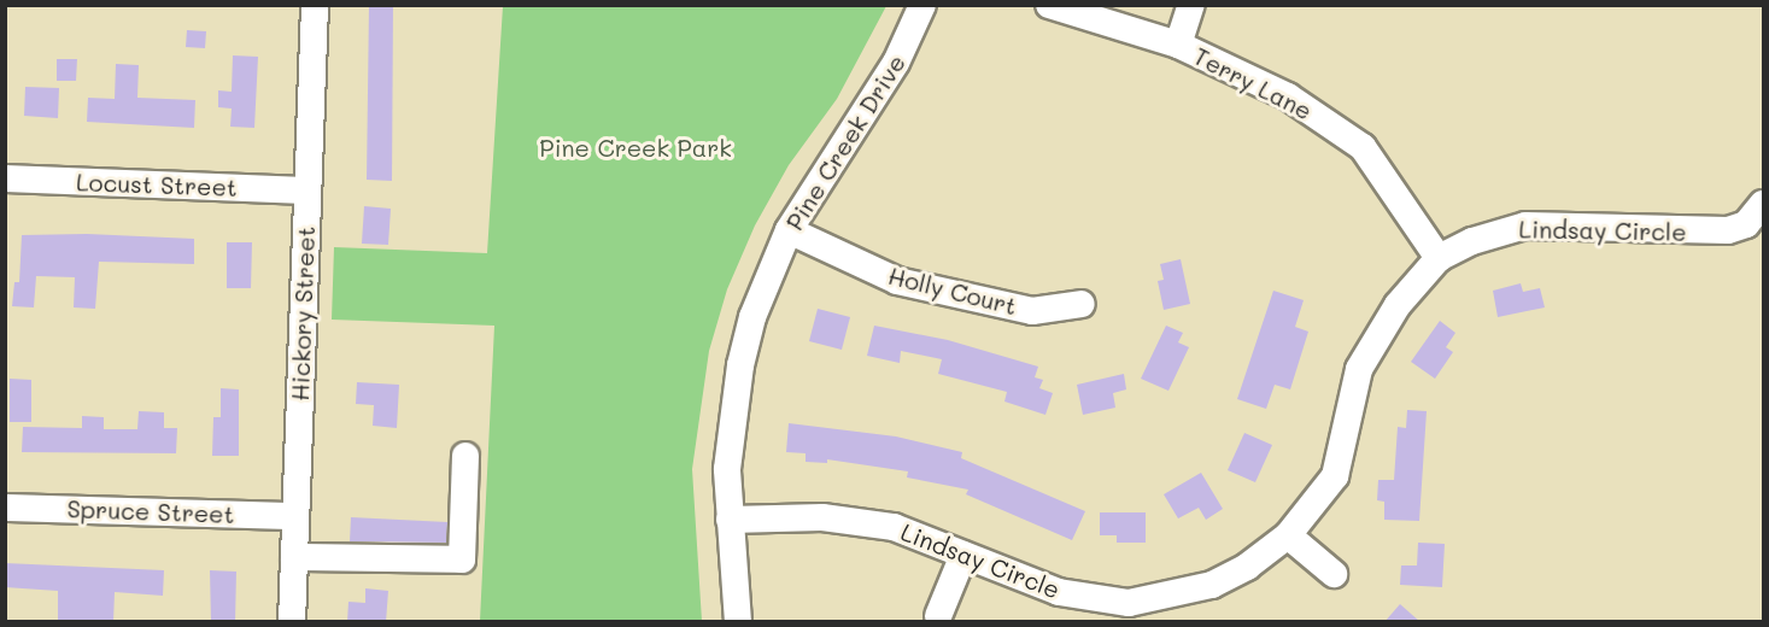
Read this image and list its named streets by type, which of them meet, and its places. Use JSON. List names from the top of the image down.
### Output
{
  "streets": {
    "street": [
      "Terry Lane",
      "Pine Creek Drive",
      "Locust Street",
      "Lindsay Circle",
      "Holly Court",
      "Hickory Street",
      "Spruce Street"
    ]
  },
  "crossings": [
    ["Terry Lane", "Lindsay Circle"],
    ["Pine Creek Drive", "Lindsay Circle"],
    ["Pine Creek Drive", "Holly Court"],
    ["Locust Street", "Hickory Street"],
    ["Hickory Street", "Spruce Street"]
  ],
  "parks": ["Pine Creek Park"]
}
